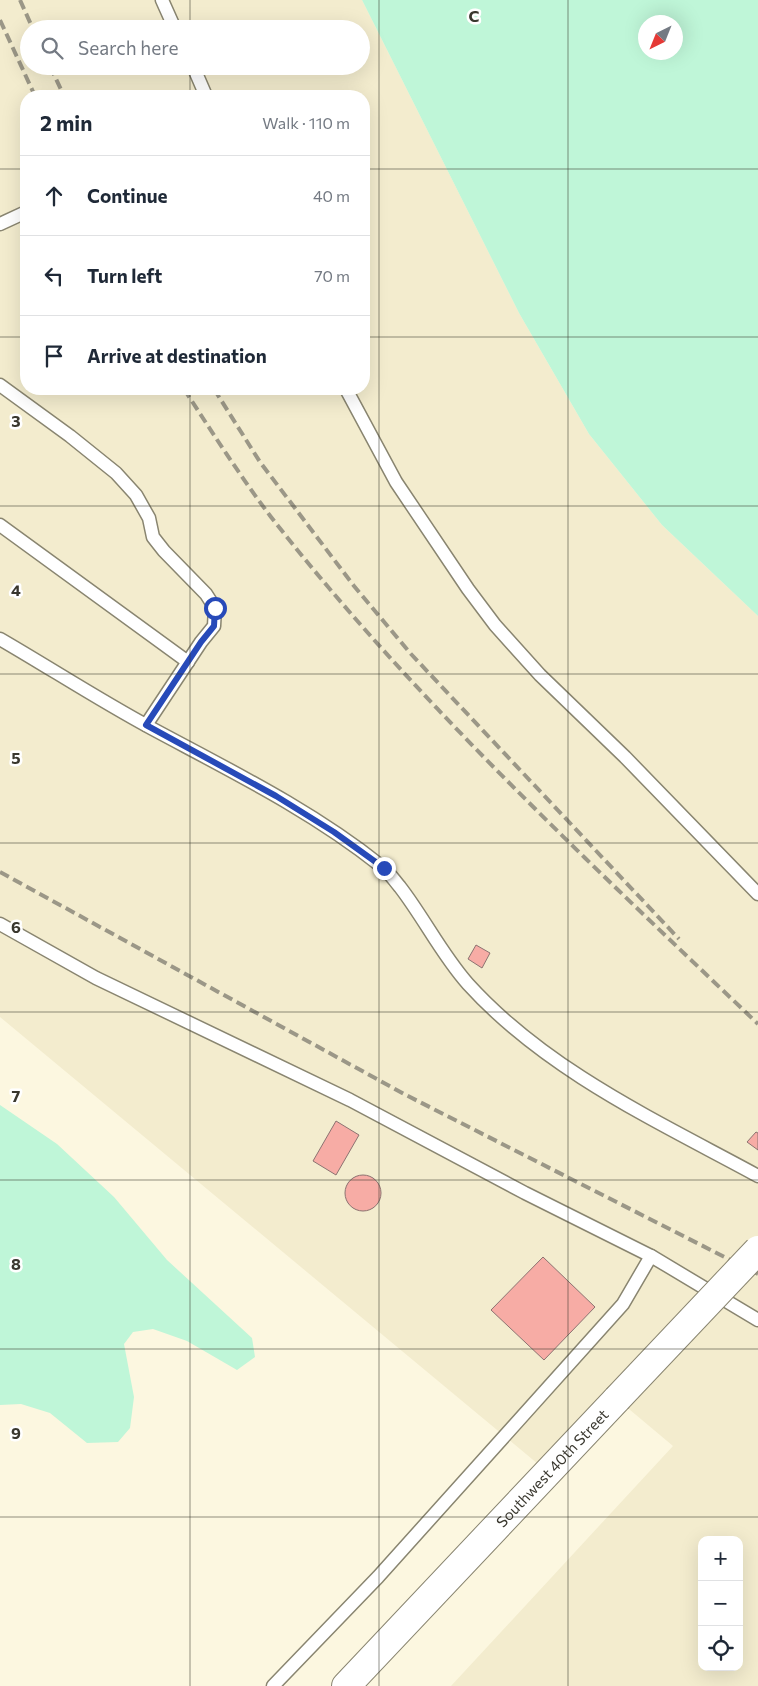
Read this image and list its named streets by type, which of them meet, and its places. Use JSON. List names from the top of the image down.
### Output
{
  "streets": {
    "main road": ["Southwest 40th Street"]
  },
  "north": "bottom left",
  "page": {
    "search": "Search here",
    "heading": ["2 min", "Walk · 110 m"],
    "list": [
      ["Continue", "40 m"],
      ["Turn left", "70 m"],
      "Arrive at destination"
    ],
    "map_buttons": ["+", "−"]
  },
  "grid": {
    "columns": ["C"],
    "rows": [
      "3",
      "4",
      "5",
      "6",
      "7",
      "8",
      "9"
    ]
  }
}
